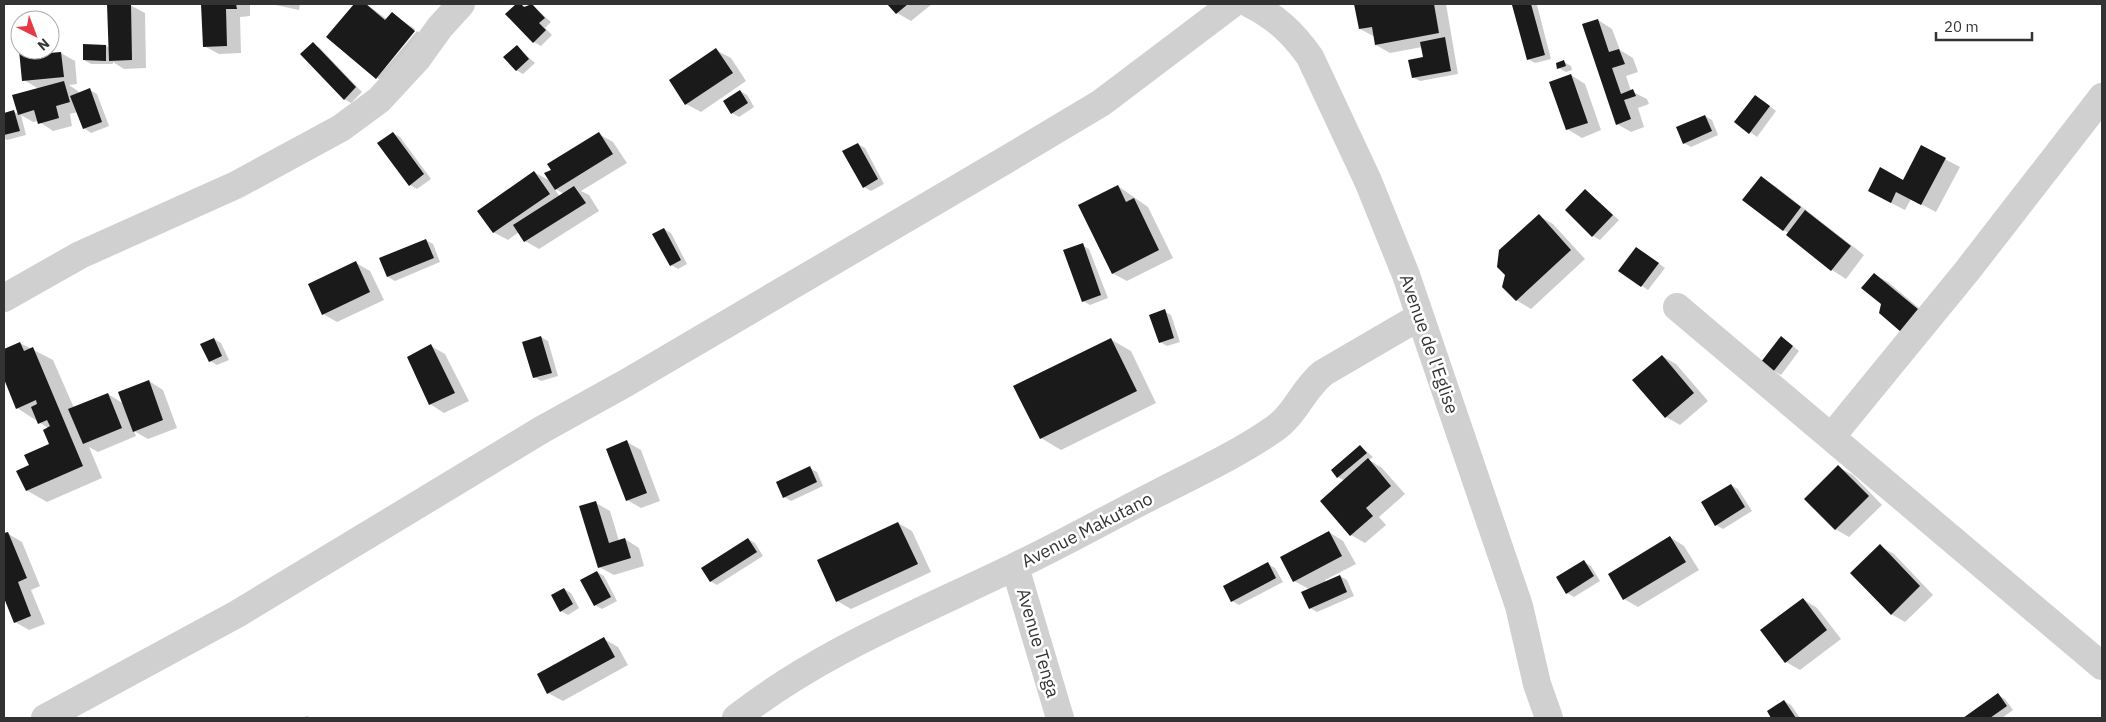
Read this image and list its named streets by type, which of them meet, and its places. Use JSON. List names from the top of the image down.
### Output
{
  "streets": {
    "street": ["Avenue de l'Eglise", "Avenue Makutano", "Avenue Tenga"]
  },
  "crossings": [
    ["Avenue de l'Eglise", "Avenue Makutano"],
    ["Avenue Makutano", "Avenue Tenga"]
  ],
  "scale_bar": "20 m",
  "north": "bottom right"
}
